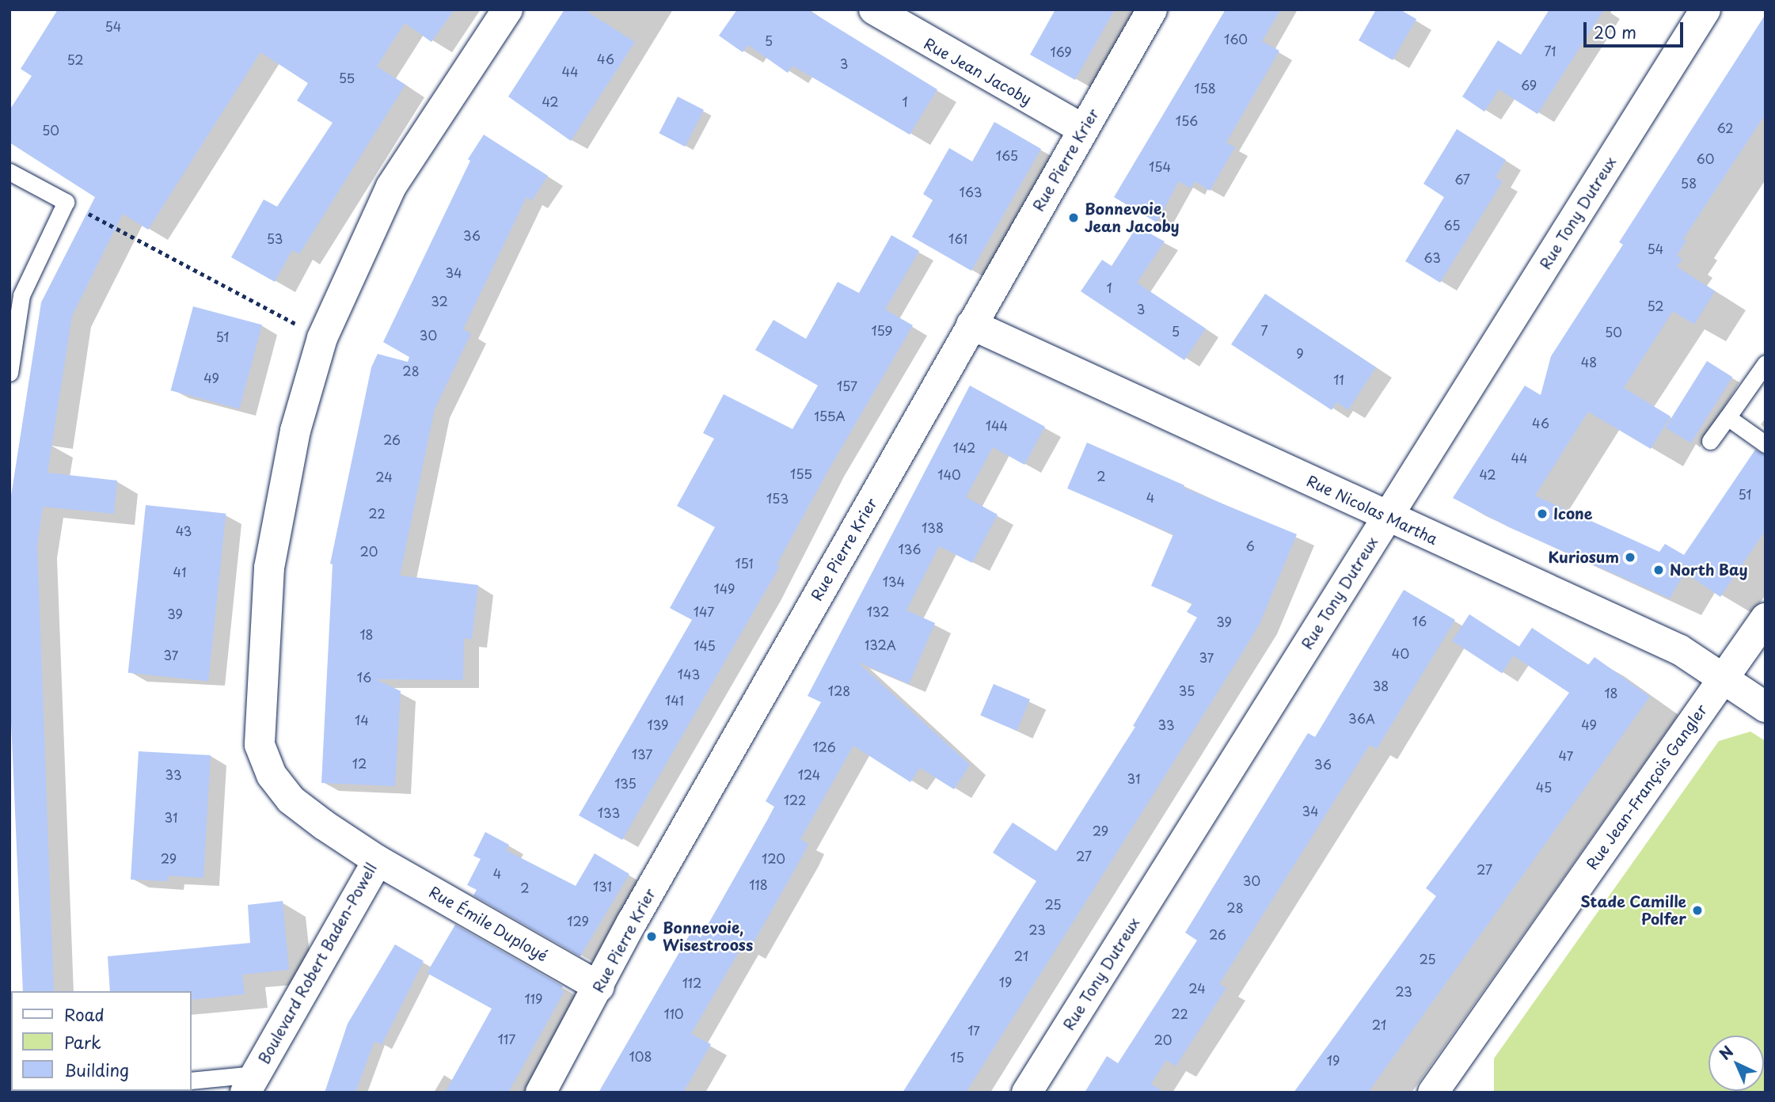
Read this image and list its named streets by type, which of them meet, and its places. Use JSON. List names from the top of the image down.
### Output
{
  "streets": {
    "street": [
      "Rue Jean Jacoby",
      "Rue Pierre Krier",
      "Rue Tony Dutreux",
      "Rue Nicolas Martha",
      "Rue Jean-François Gangler",
      "Rue Émile Duployé",
      "Boulevard Robert Baden-Powell"
    ]
  },
  "crossings": [
    ["Rue Jean Jacoby", "Rue Pierre Krier"],
    ["Rue Pierre Krier", "Rue Nicolas Martha"],
    ["Rue Pierre Krier", "Rue Émile Duployé"],
    ["Rue Tony Dutreux", "Rue Nicolas Martha"],
    ["Rue Nicolas Martha", "Rue Jean-François Gangler"],
    ["Rue Émile Duployé", "Boulevard Robert Baden-Powell"]
  ],
  "places": [
    "Bonnevoie, Jean Jacoby",
    "Icone",
    "Kuriosum",
    "North Bay",
    "Stade Camille Polfer",
    "Bonnevoie, Wisestrooss"
  ],
  "house_numbers": [
    "54",
    "160",
    "5",
    "71",
    "169",
    "46",
    "52",
    "3",
    "44",
    "55",
    "69",
    "158",
    "42",
    "1",
    "156",
    "62",
    "50",
    "165",
    "60",
    "154",
    "67",
    "58",
    "163",
    "65",
    "36",
    "53",
    "161",
    "54",
    "63",
    "34",
    "1",
    "32",
    "52",
    "3",
    "159",
    "7",
    "5",
    "50",
    "30",
    "51",
    "9",
    "48",
    "28",
    "49",
    "11",
    "157",
    "155A",
    "46",
    "144",
    "26",
    "142",
    "44",
    "155",
    "140",
    "42",
    "2",
    "24",
    "51",
    "4",
    "153",
    "22",
    "138",
    "43",
    "6",
    "136",
    "20",
    "151",
    "41",
    "134",
    "149",
    "147",
    "132",
    "39",
    "16",
    "39",
    "18",
    "132A",
    "145",
    "40",
    "37",
    "37",
    "143",
    "16",
    "38",
    "128",
    "35",
    "18",
    "141",
    "36A",
    "14",
    "139",
    "33",
    "49",
    "126",
    "137",
    "47",
    "12",
    "36",
    "33",
    "124",
    "31",
    "135",
    "45",
    "122",
    "34",
    "133",
    "31",
    "29",
    "27",
    "29",
    "120",
    "27",
    "4",
    "30",
    "118",
    "131",
    "2",
    "25",
    "28",
    "129",
    "23",
    "26",
    "21",
    "25",
    "19",
    "112",
    "24",
    "23",
    "119",
    "110",
    "22",
    "21",
    "17",
    "117",
    "20",
    "108",
    "15",
    "19"
  ],
  "legend": ["Road", "Park", "Building"],
  "scale_bar": "20 m",
  "north": "top left"
}
